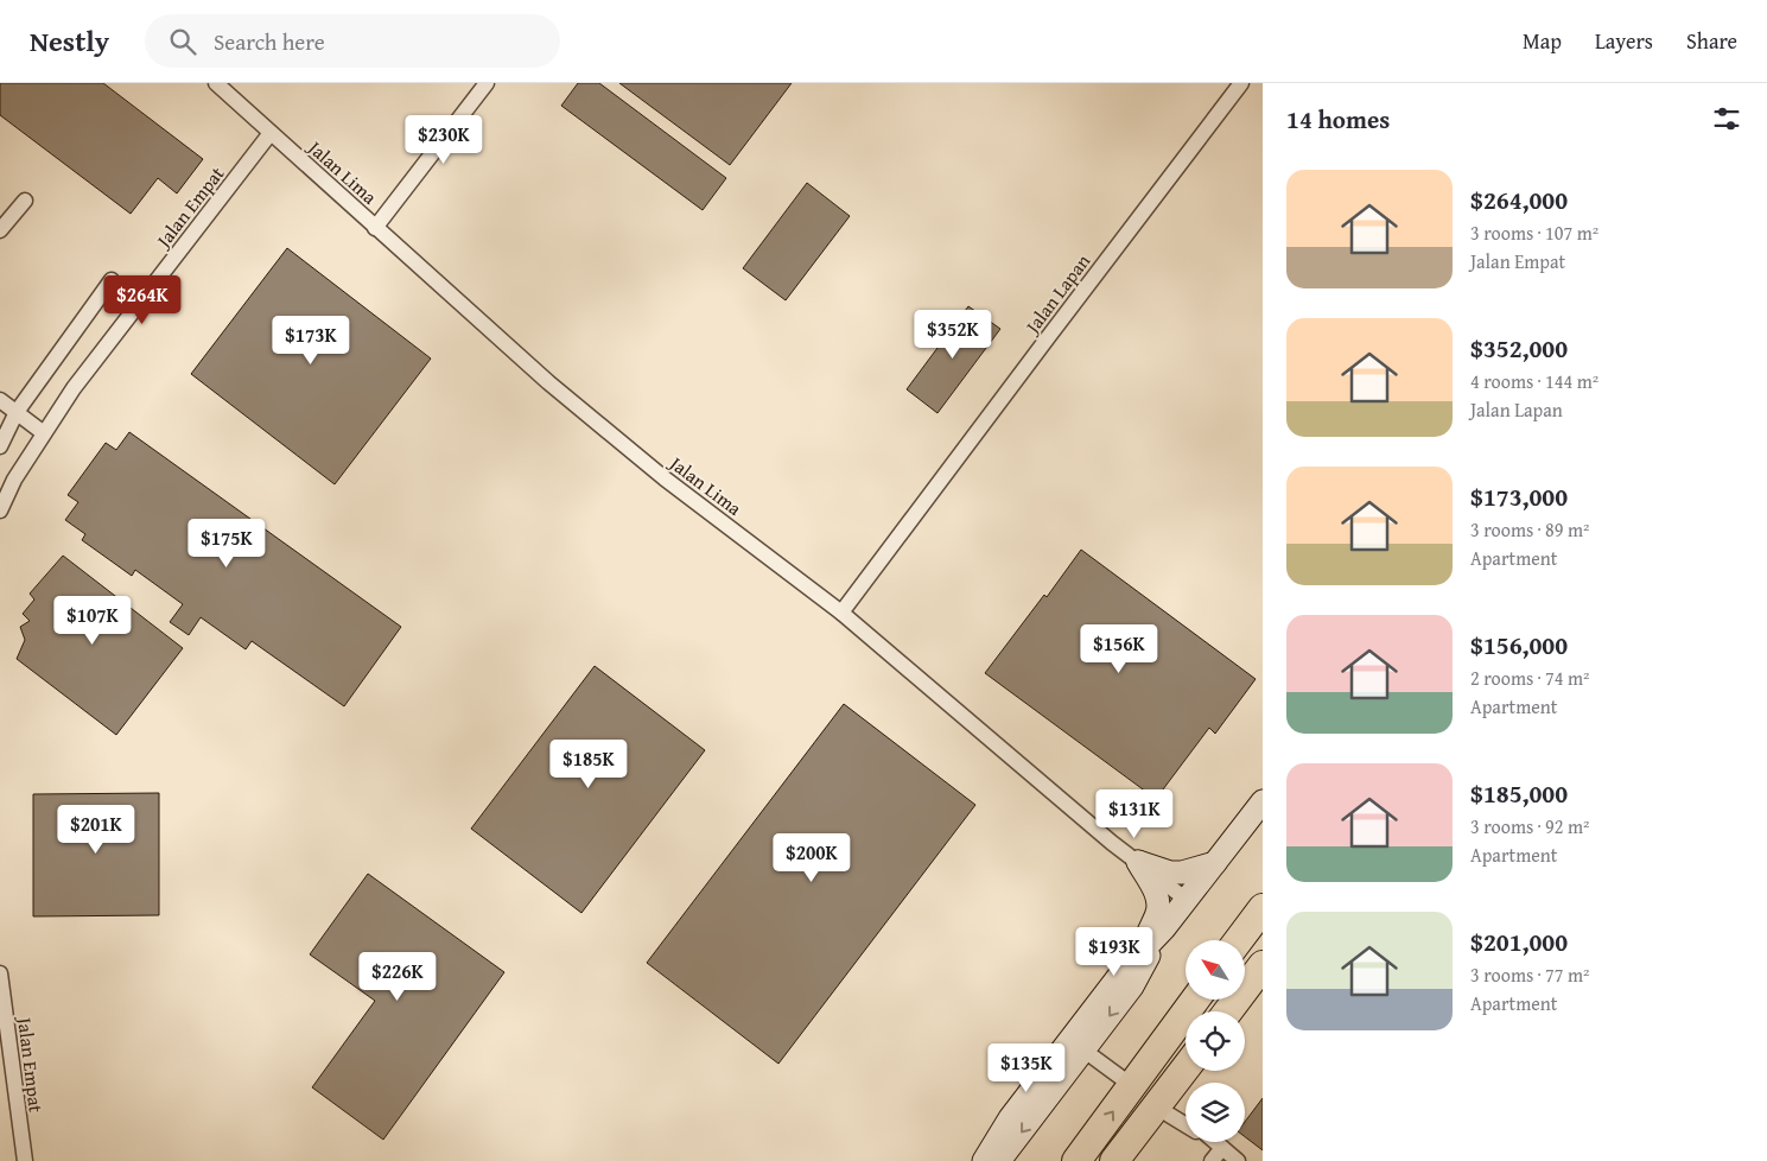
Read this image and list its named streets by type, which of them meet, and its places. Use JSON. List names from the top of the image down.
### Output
{
  "streets": {
    "street": ["Jalan Lima", "Jalan Empat", "Jalan Lapan"]
  },
  "crossings": [
    ["Jalan Lima", "Jalan Empat"],
    ["Jalan Lima", "Jalan Lapan"]
  ],
  "north": "top left",
  "page": {
    "header": "Nestly",
    "search": "Search here",
    "nav": ["Map", "Layers", "Share"],
    "heading": "14 homes",
    "price": [
      "$230K",
      "$264K",
      "$352K",
      "$173K",
      "$175K",
      "$107K",
      "$156K",
      "$185K",
      "$131K",
      "$201K",
      "$200K",
      "$193K",
      "$226K",
      "$135K"
    ],
    "list": [
      {
        "name": "$264,000",
        "note": "3 rooms · 107 m² · Jalan Empat"
      },
      {
        "name": "$352,000",
        "note": "4 rooms · 144 m² · Jalan Lapan"
      },
      {
        "name": "$173,000",
        "note": "3 rooms · 89 m² · Apartment"
      },
      {
        "name": "$156,000",
        "note": "2 rooms · 74 m² · Apartment"
      },
      {
        "name": "$185,000",
        "note": "3 rooms · 92 m² · Apartment"
      },
      {
        "name": "$201,000",
        "note": "3 rooms · 77 m² · Apartment"
      }
    ]
  }
}
